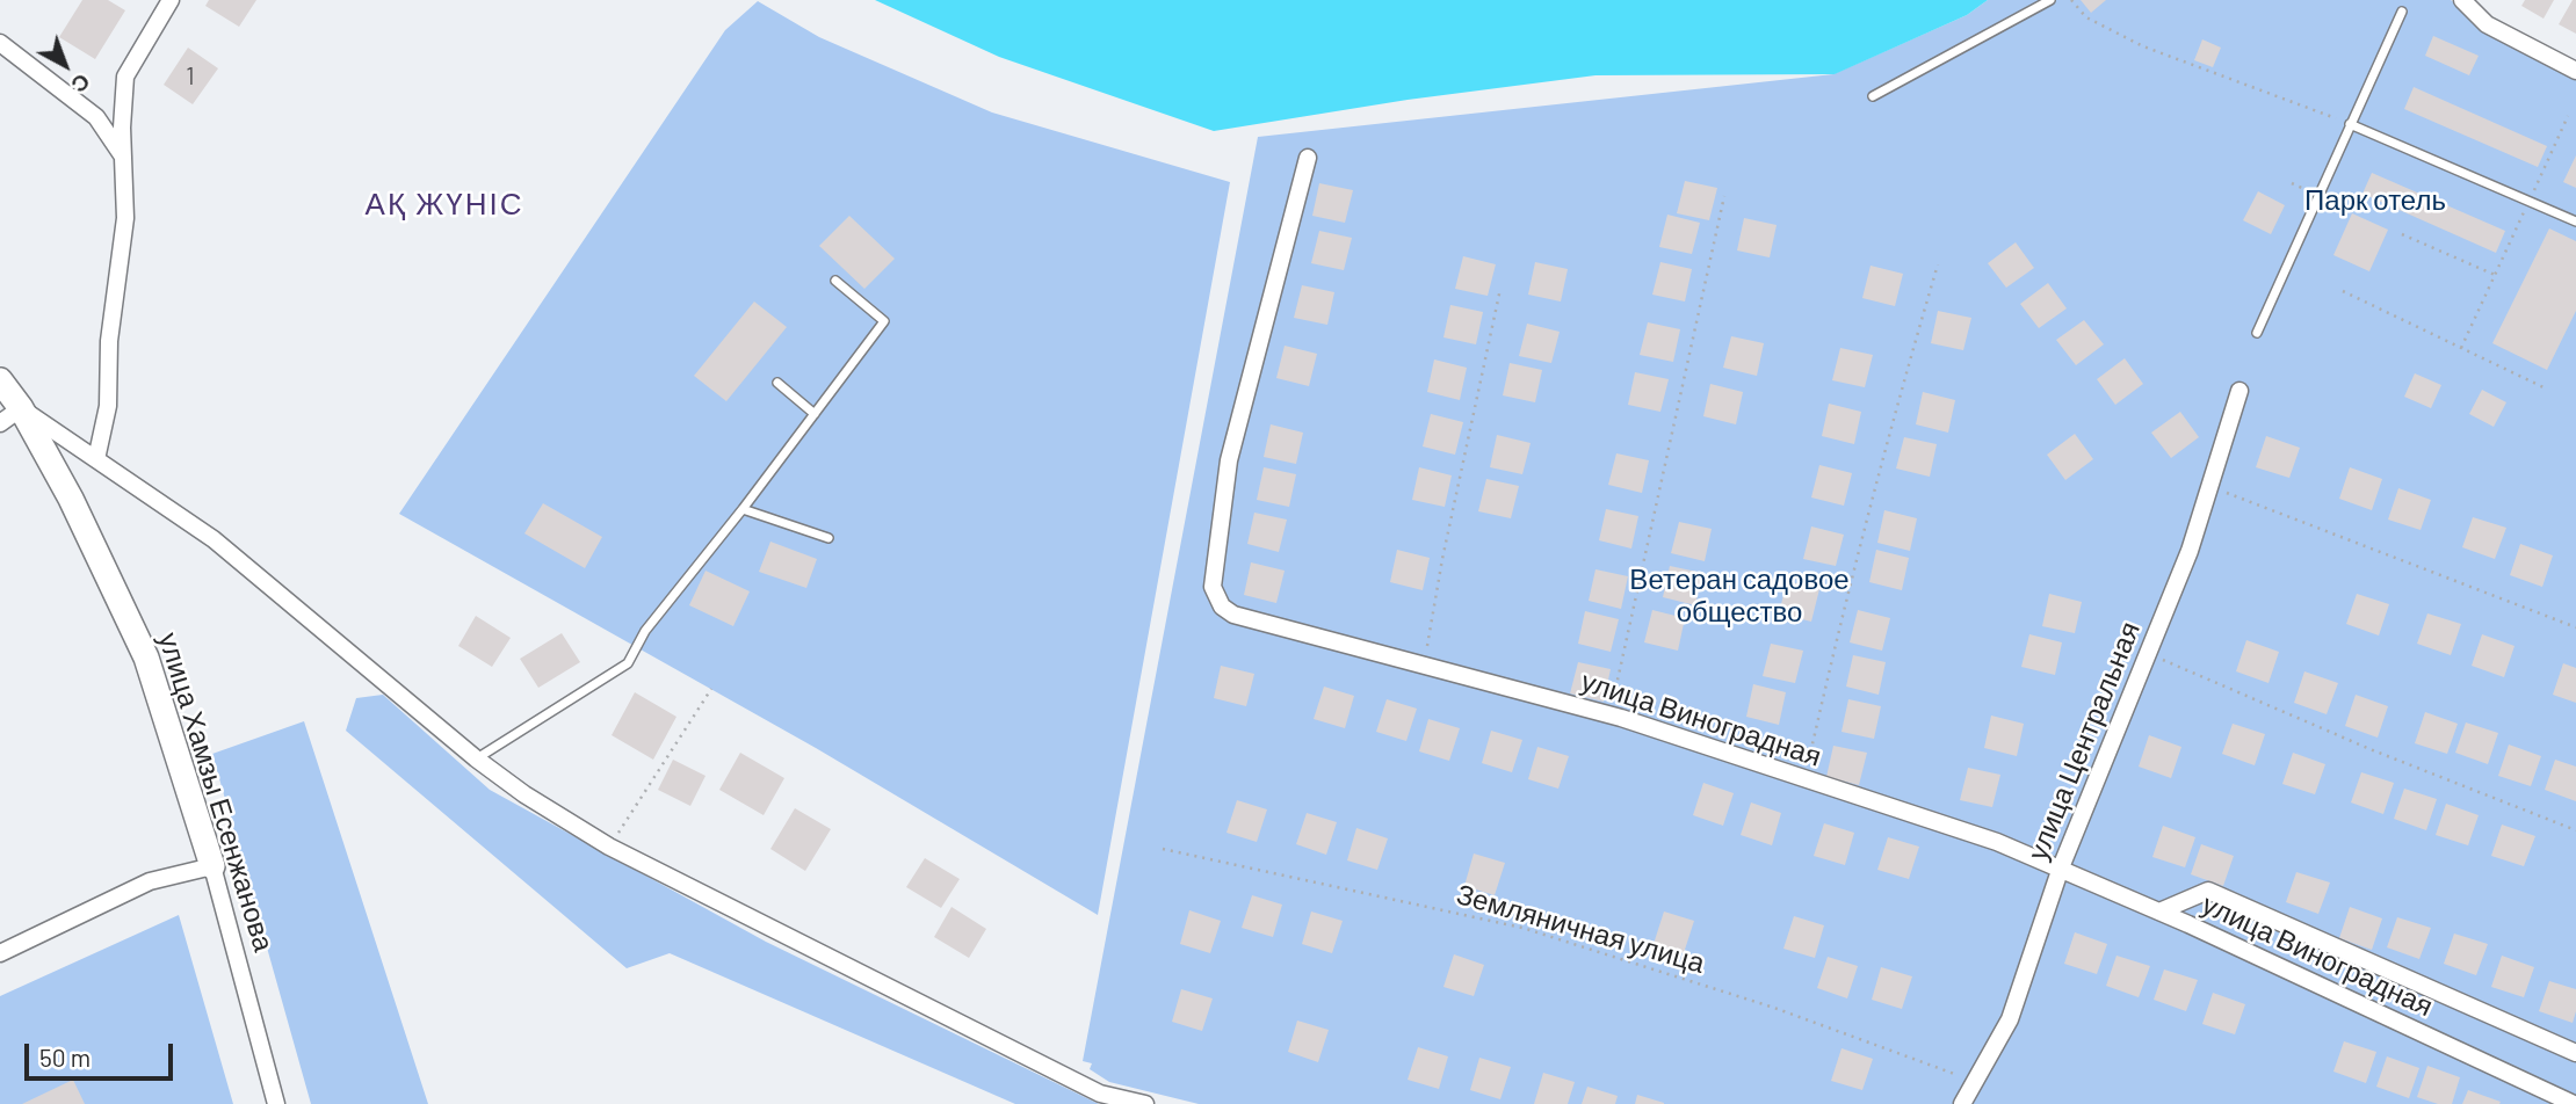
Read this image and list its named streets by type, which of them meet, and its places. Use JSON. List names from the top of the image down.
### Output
{
  "streets": {
    "street": ["улица Виноградная", "улица Центральная", "улица Хамзы Есенжанова"],
    "path": ["Земляничная улица"]
  },
  "crossings": [
    ["улица Виноградная", "улица Центральная"],
    ["улица Центральная", "Земляничная улица"]
  ],
  "districts": ["АҚ ЖҮНІС"],
  "parks": ["Парк отель", "Ветеран садовое общество"],
  "house_numbers": ["1"],
  "scale_bar": "50 m",
  "north": "bottom right"
}
